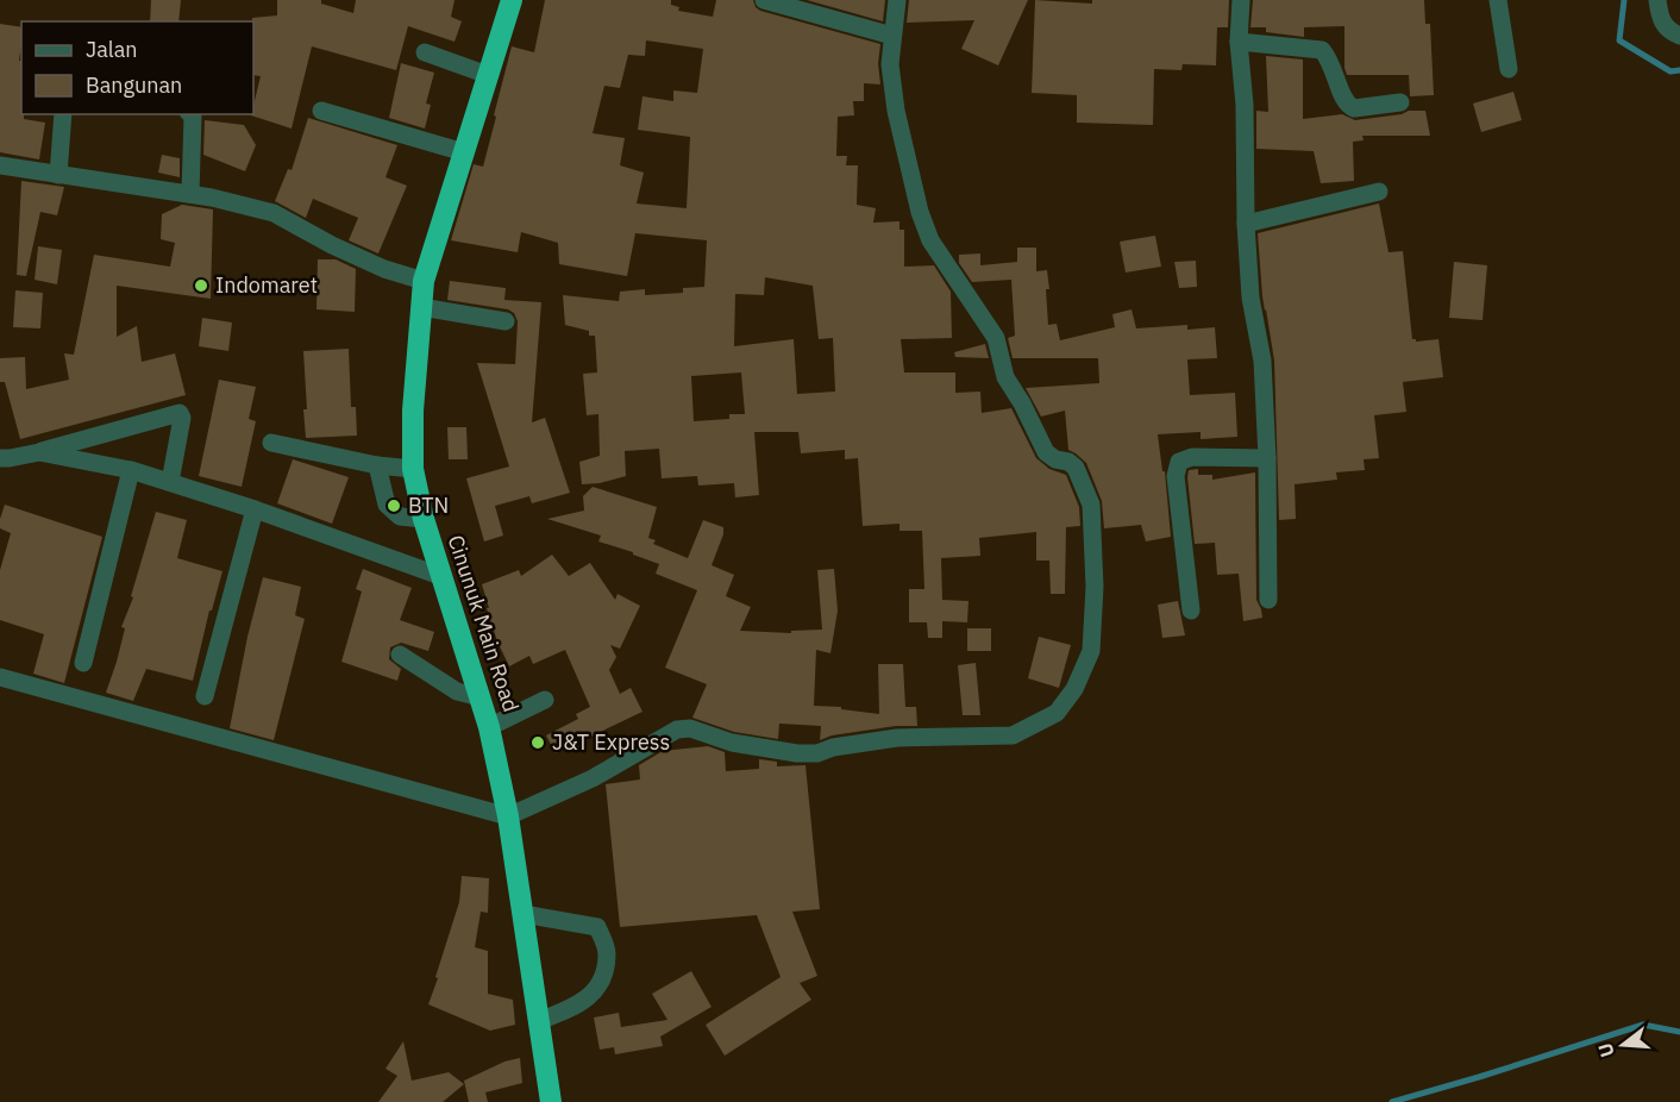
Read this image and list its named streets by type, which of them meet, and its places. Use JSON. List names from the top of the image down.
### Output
{
  "streets": {
    "highway": ["Cinunuk Main Road"]
  },
  "places": ["Indomaret", "BTN", "J&T Express"],
  "legend": ["Jalan", "Bangunan"],
  "north": "left"
}
